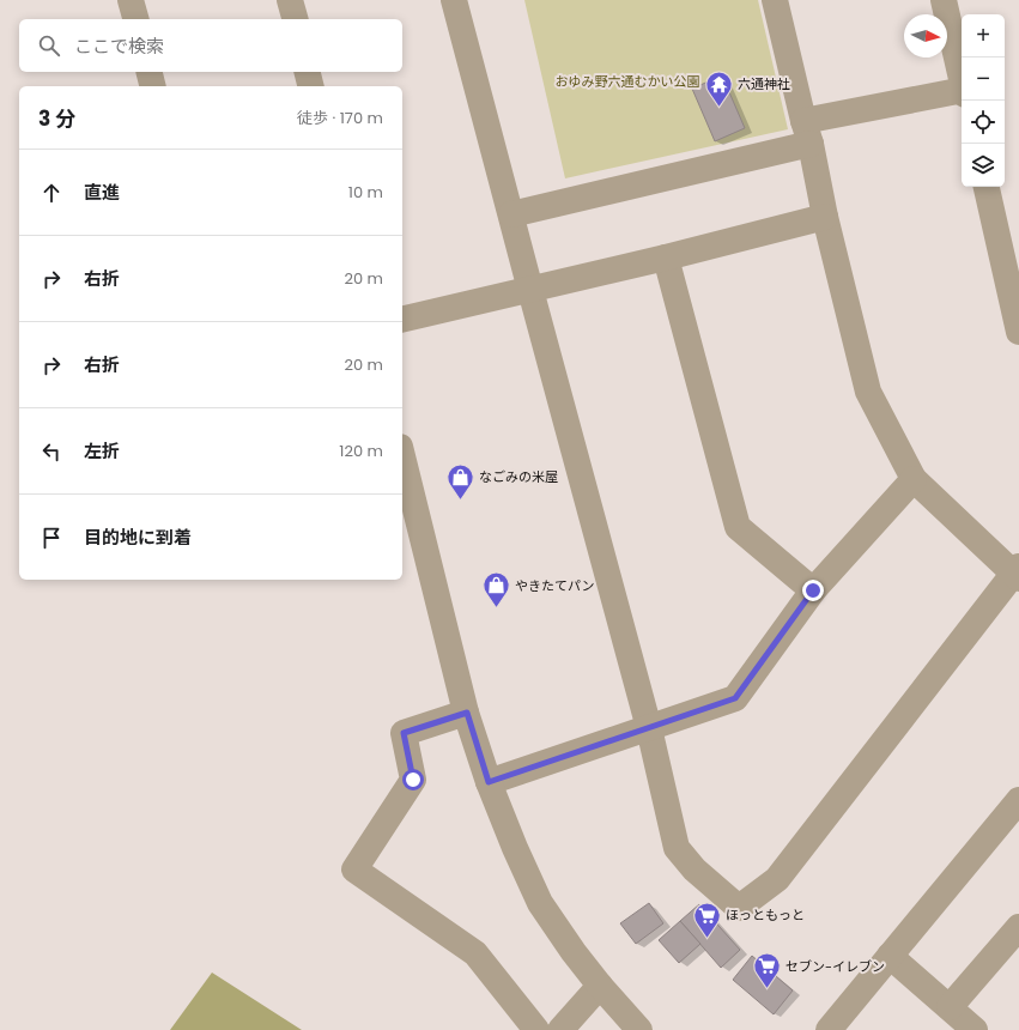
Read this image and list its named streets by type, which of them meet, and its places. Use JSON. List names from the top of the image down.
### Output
{
  "parks": ["おゆみ野六通むかい公園"],
  "places": {
    "temple": ["六通神社"],
    "shop": ["なごみの米屋", "やきたてパン"],
    "supermarket": ["ほっともっと", "セブン-イレブン"]
  },
  "north": "right",
  "page": {
    "map_buttons": ["+", "−"],
    "search": "ここで検索",
    "heading": ["3 分", "徒歩 · 170 m"],
    "list": [
      ["直進", "10 m"],
      ["右折", "20 m"],
      ["右折", "20 m"],
      ["左折", "120 m"],
      "目的地に到着"
    ]
  }
}
